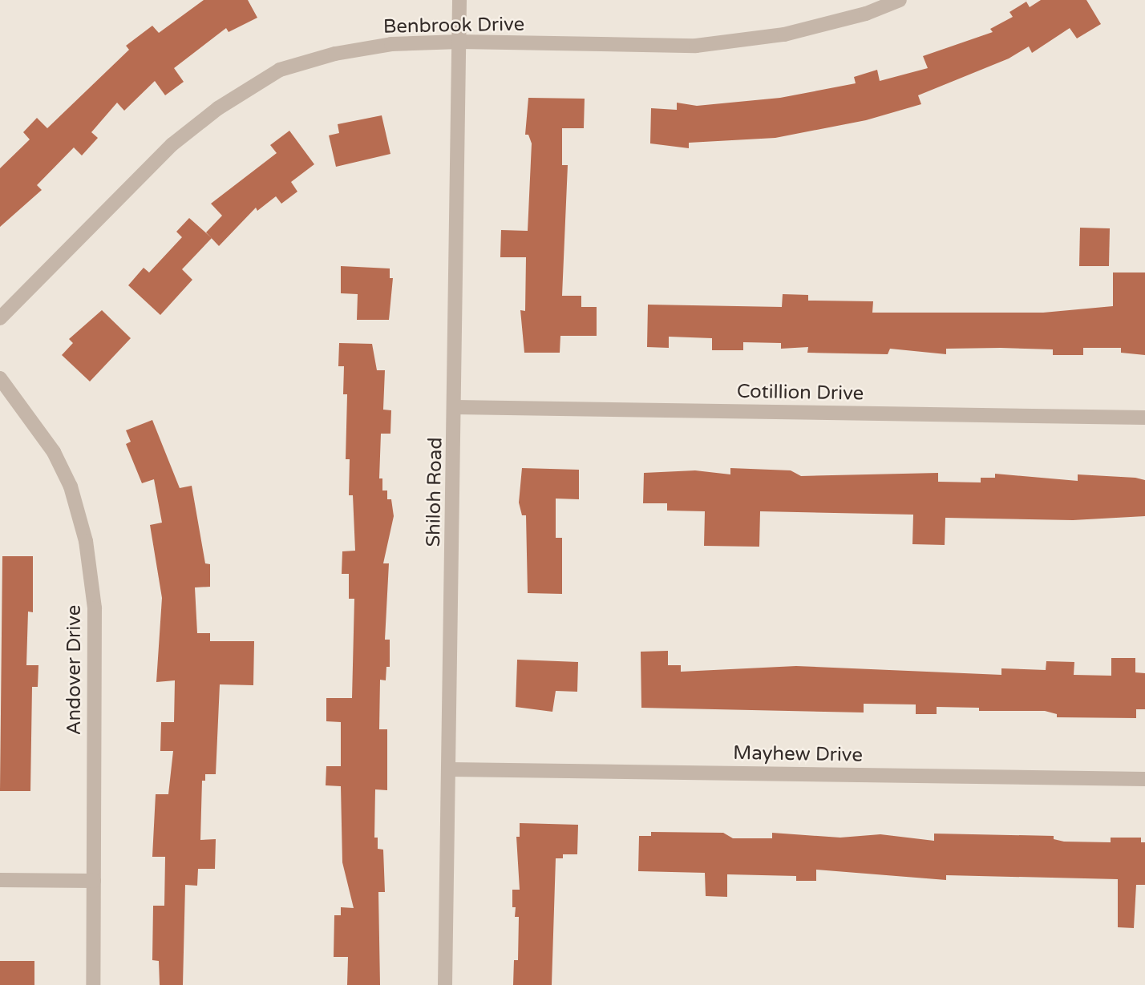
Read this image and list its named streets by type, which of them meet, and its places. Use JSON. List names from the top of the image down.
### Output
{
  "streets": {
    "street": [
      "Benbrook Drive",
      "Cotillion Drive",
      "Shiloh Road",
      "Andover Drive",
      "Mayhew Drive"
    ]
  },
  "crossings": [
    ["Benbrook Drive", "Shiloh Road"],
    ["Cotillion Drive", "Shiloh Road"],
    ["Shiloh Road", "Mayhew Drive"]
  ]
}
